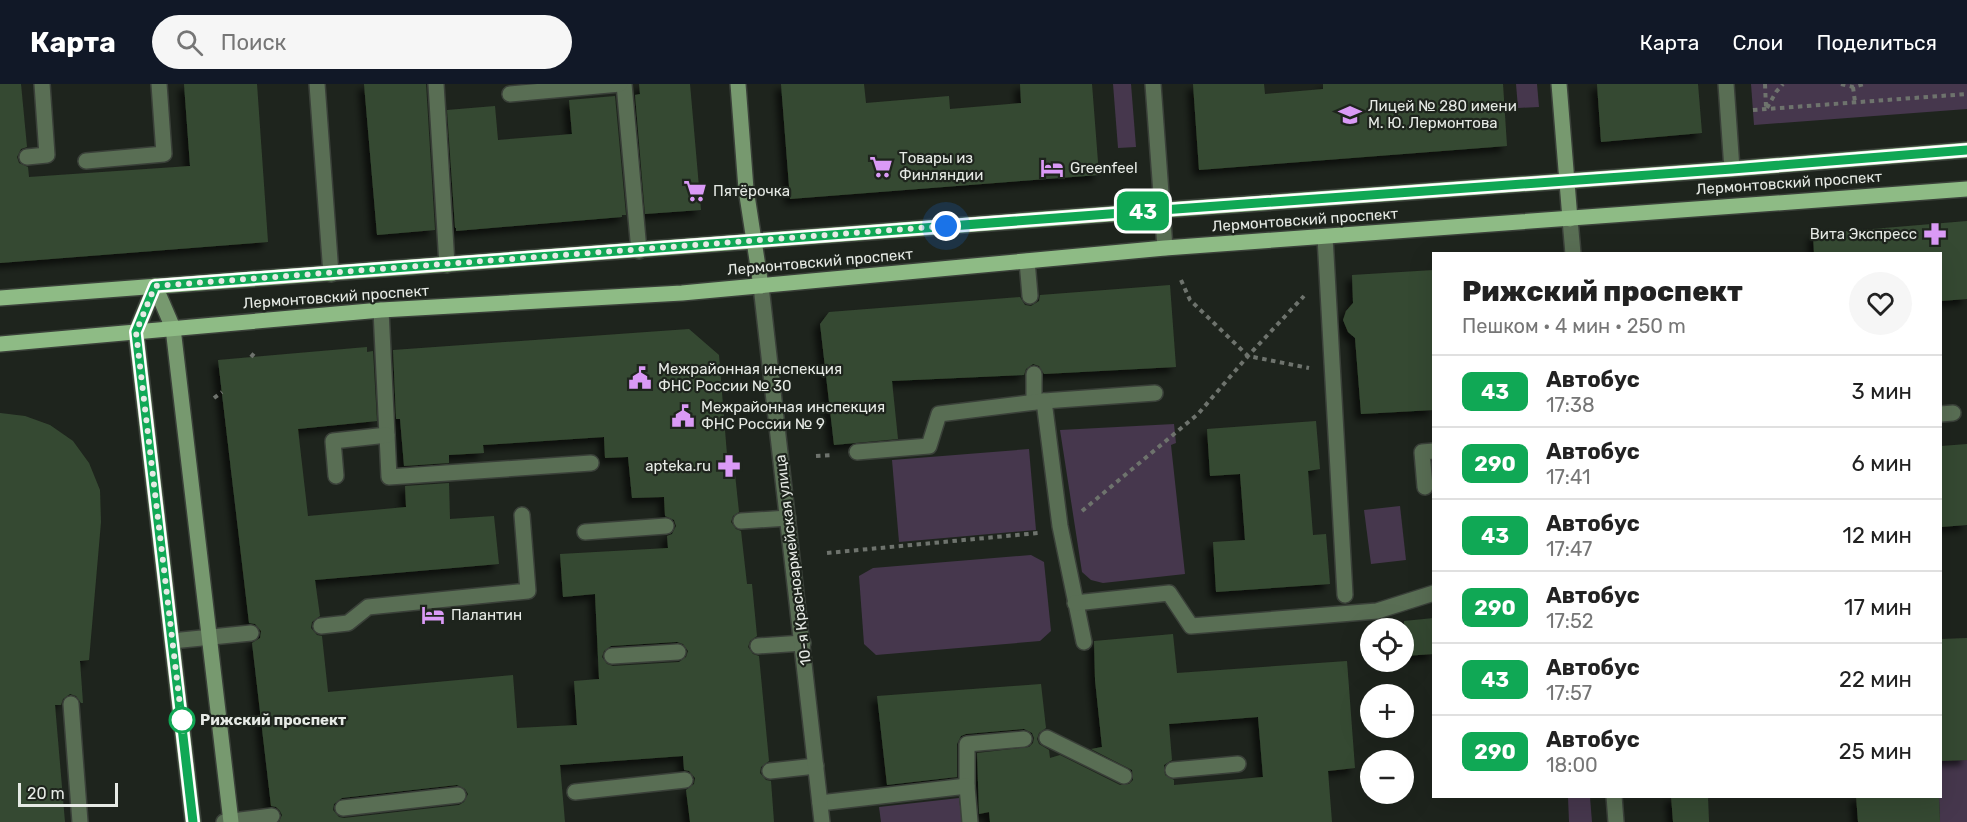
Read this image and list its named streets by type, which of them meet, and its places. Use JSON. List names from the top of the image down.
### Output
{
  "streets": {
    "main road": ["Лермонтовский проспект", "10-я Красноармейская улица"]
  },
  "crossings": [
    ["Лермонтовский проспект", "10-я Красноармейская улица"]
  ],
  "places": {
    "school or university": ["Лицей № 280 имени М. Ю. Лермонтова"],
    "supermarket": ["Товары из Финляндии", "Пятёрочка"],
    "hotel": ["Greenfeel", "Палантин"],
    "pharmacy": ["Вита Экспресс", "apteka.ru"],
    "public building": ["Межрайонная инспекция ФНС России № 30", "Межрайонная инспекция ФНС России № 9"],
    "other": ["Рижский проспект"]
  },
  "lines": ["bus line 43"],
  "scale_bar": "20 m",
  "page": {
    "header": "Карта",
    "search": "Поиск",
    "nav": ["Карта", "Слои", "Поделиться"],
    "on_map": "43",
    "heading": ["Рижский проспект", "Пешком · 4 мин · 250 m"],
    "list": [
      {
        "mark": "43",
        "name": "Автобус",
        "note": "17:38",
        "value": "3 мин"
      },
      {
        "mark": "290",
        "name": "Автобус",
        "note": "17:41",
        "value": "6 мин"
      },
      {
        "mark": "43",
        "name": "Автобус",
        "note": "17:47",
        "value": "12 мин"
      },
      {
        "mark": "290",
        "name": "Автобус",
        "note": "17:52",
        "value": "17 мин"
      },
      {
        "mark": "43",
        "name": "Автобус",
        "note": "17:57",
        "value": "22 мин"
      },
      {
        "mark": "290",
        "name": "Автобус",
        "note": "18:00",
        "value": "25 мин"
      }
    ],
    "map_buttons": ["+", "−"],
    "scale": "20 m"
  }
}
